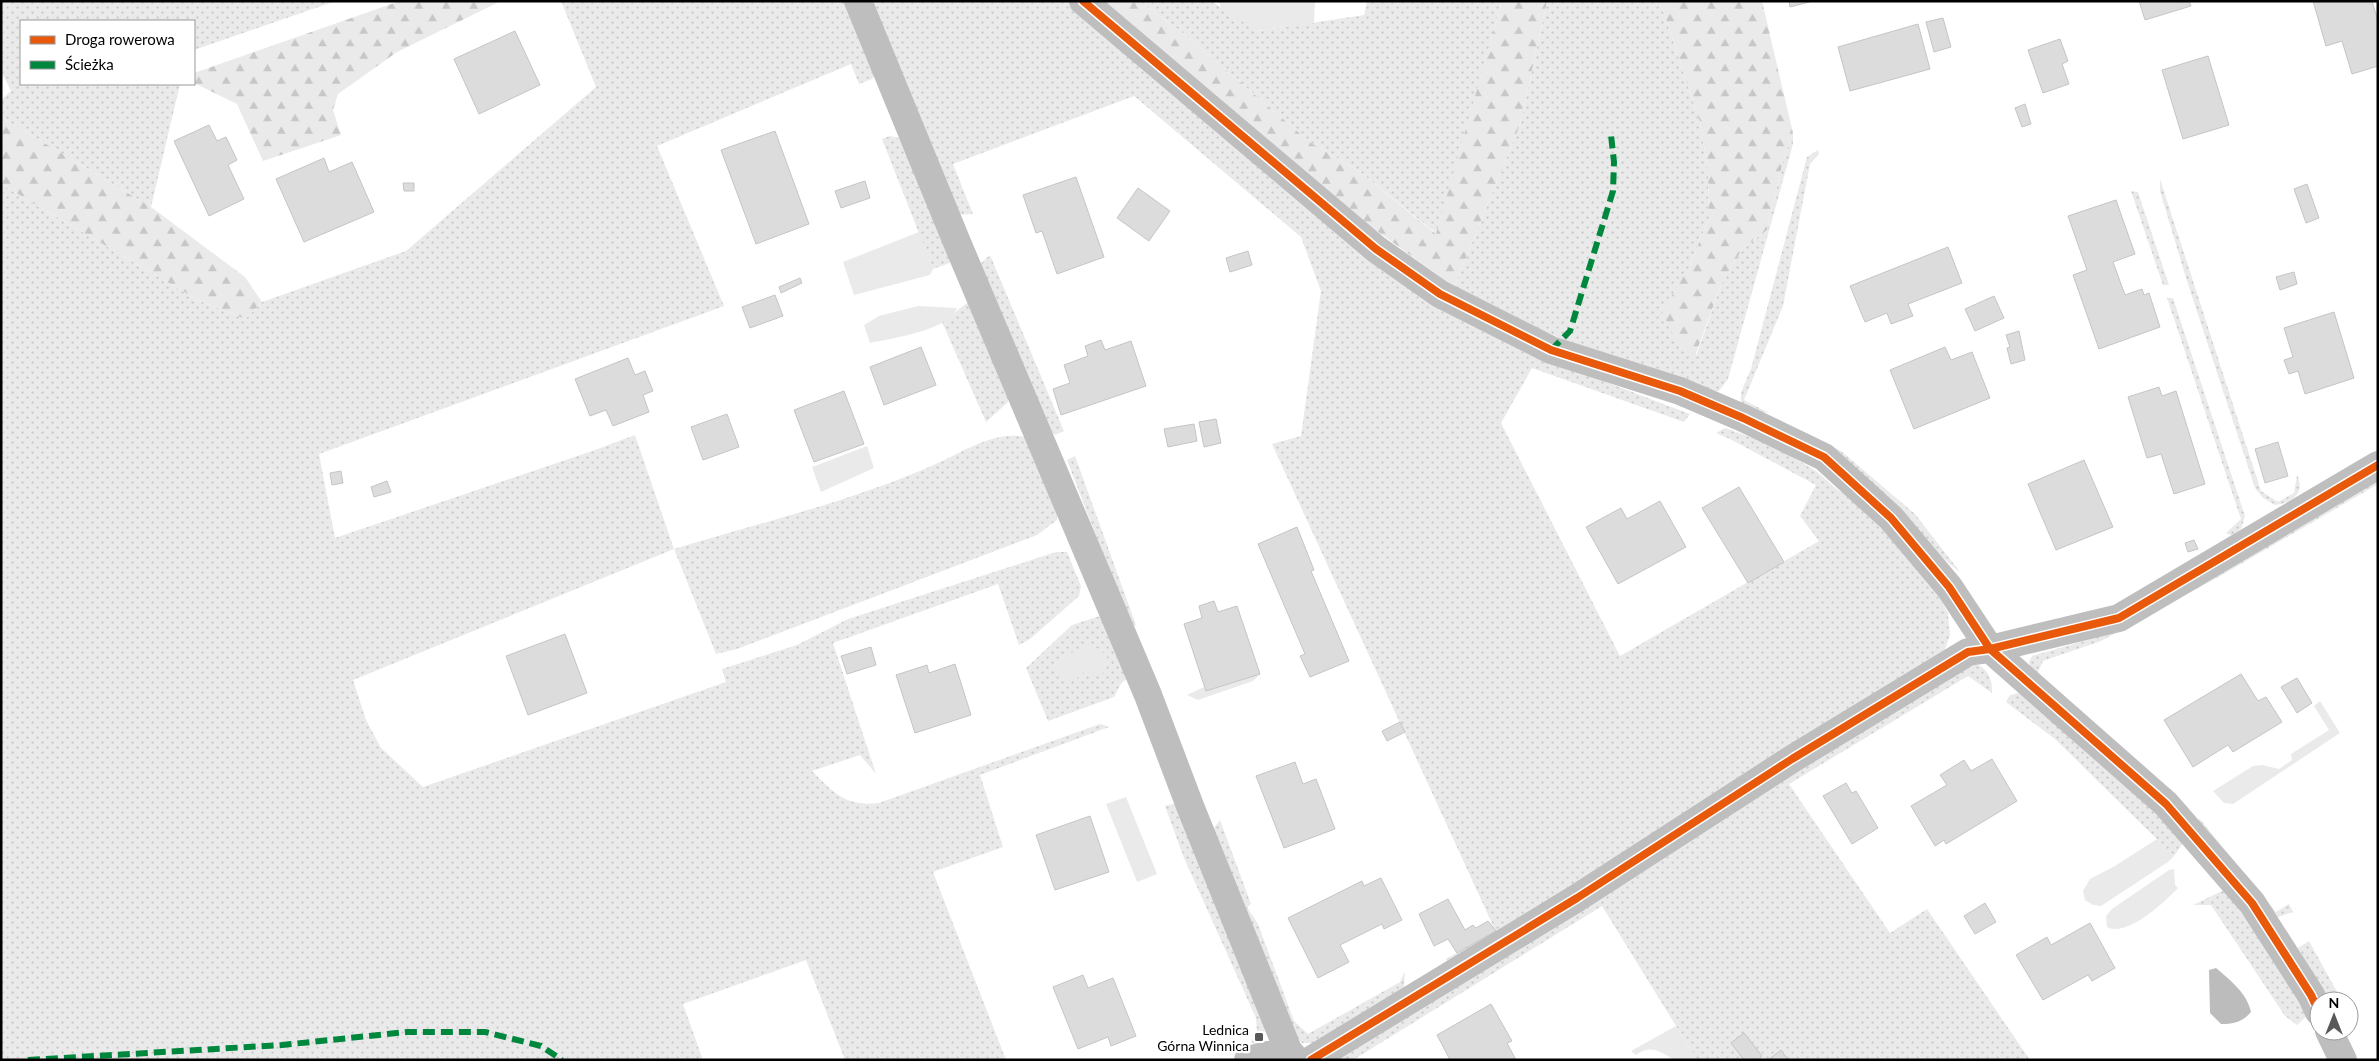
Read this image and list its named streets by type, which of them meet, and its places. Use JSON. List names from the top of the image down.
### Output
{
  "places": {
    "transit": ["Lednica Górna Winnica"]
  },
  "legend": ["Droga rowerowa", "Ścieżka"],
  "north": "top"
}
